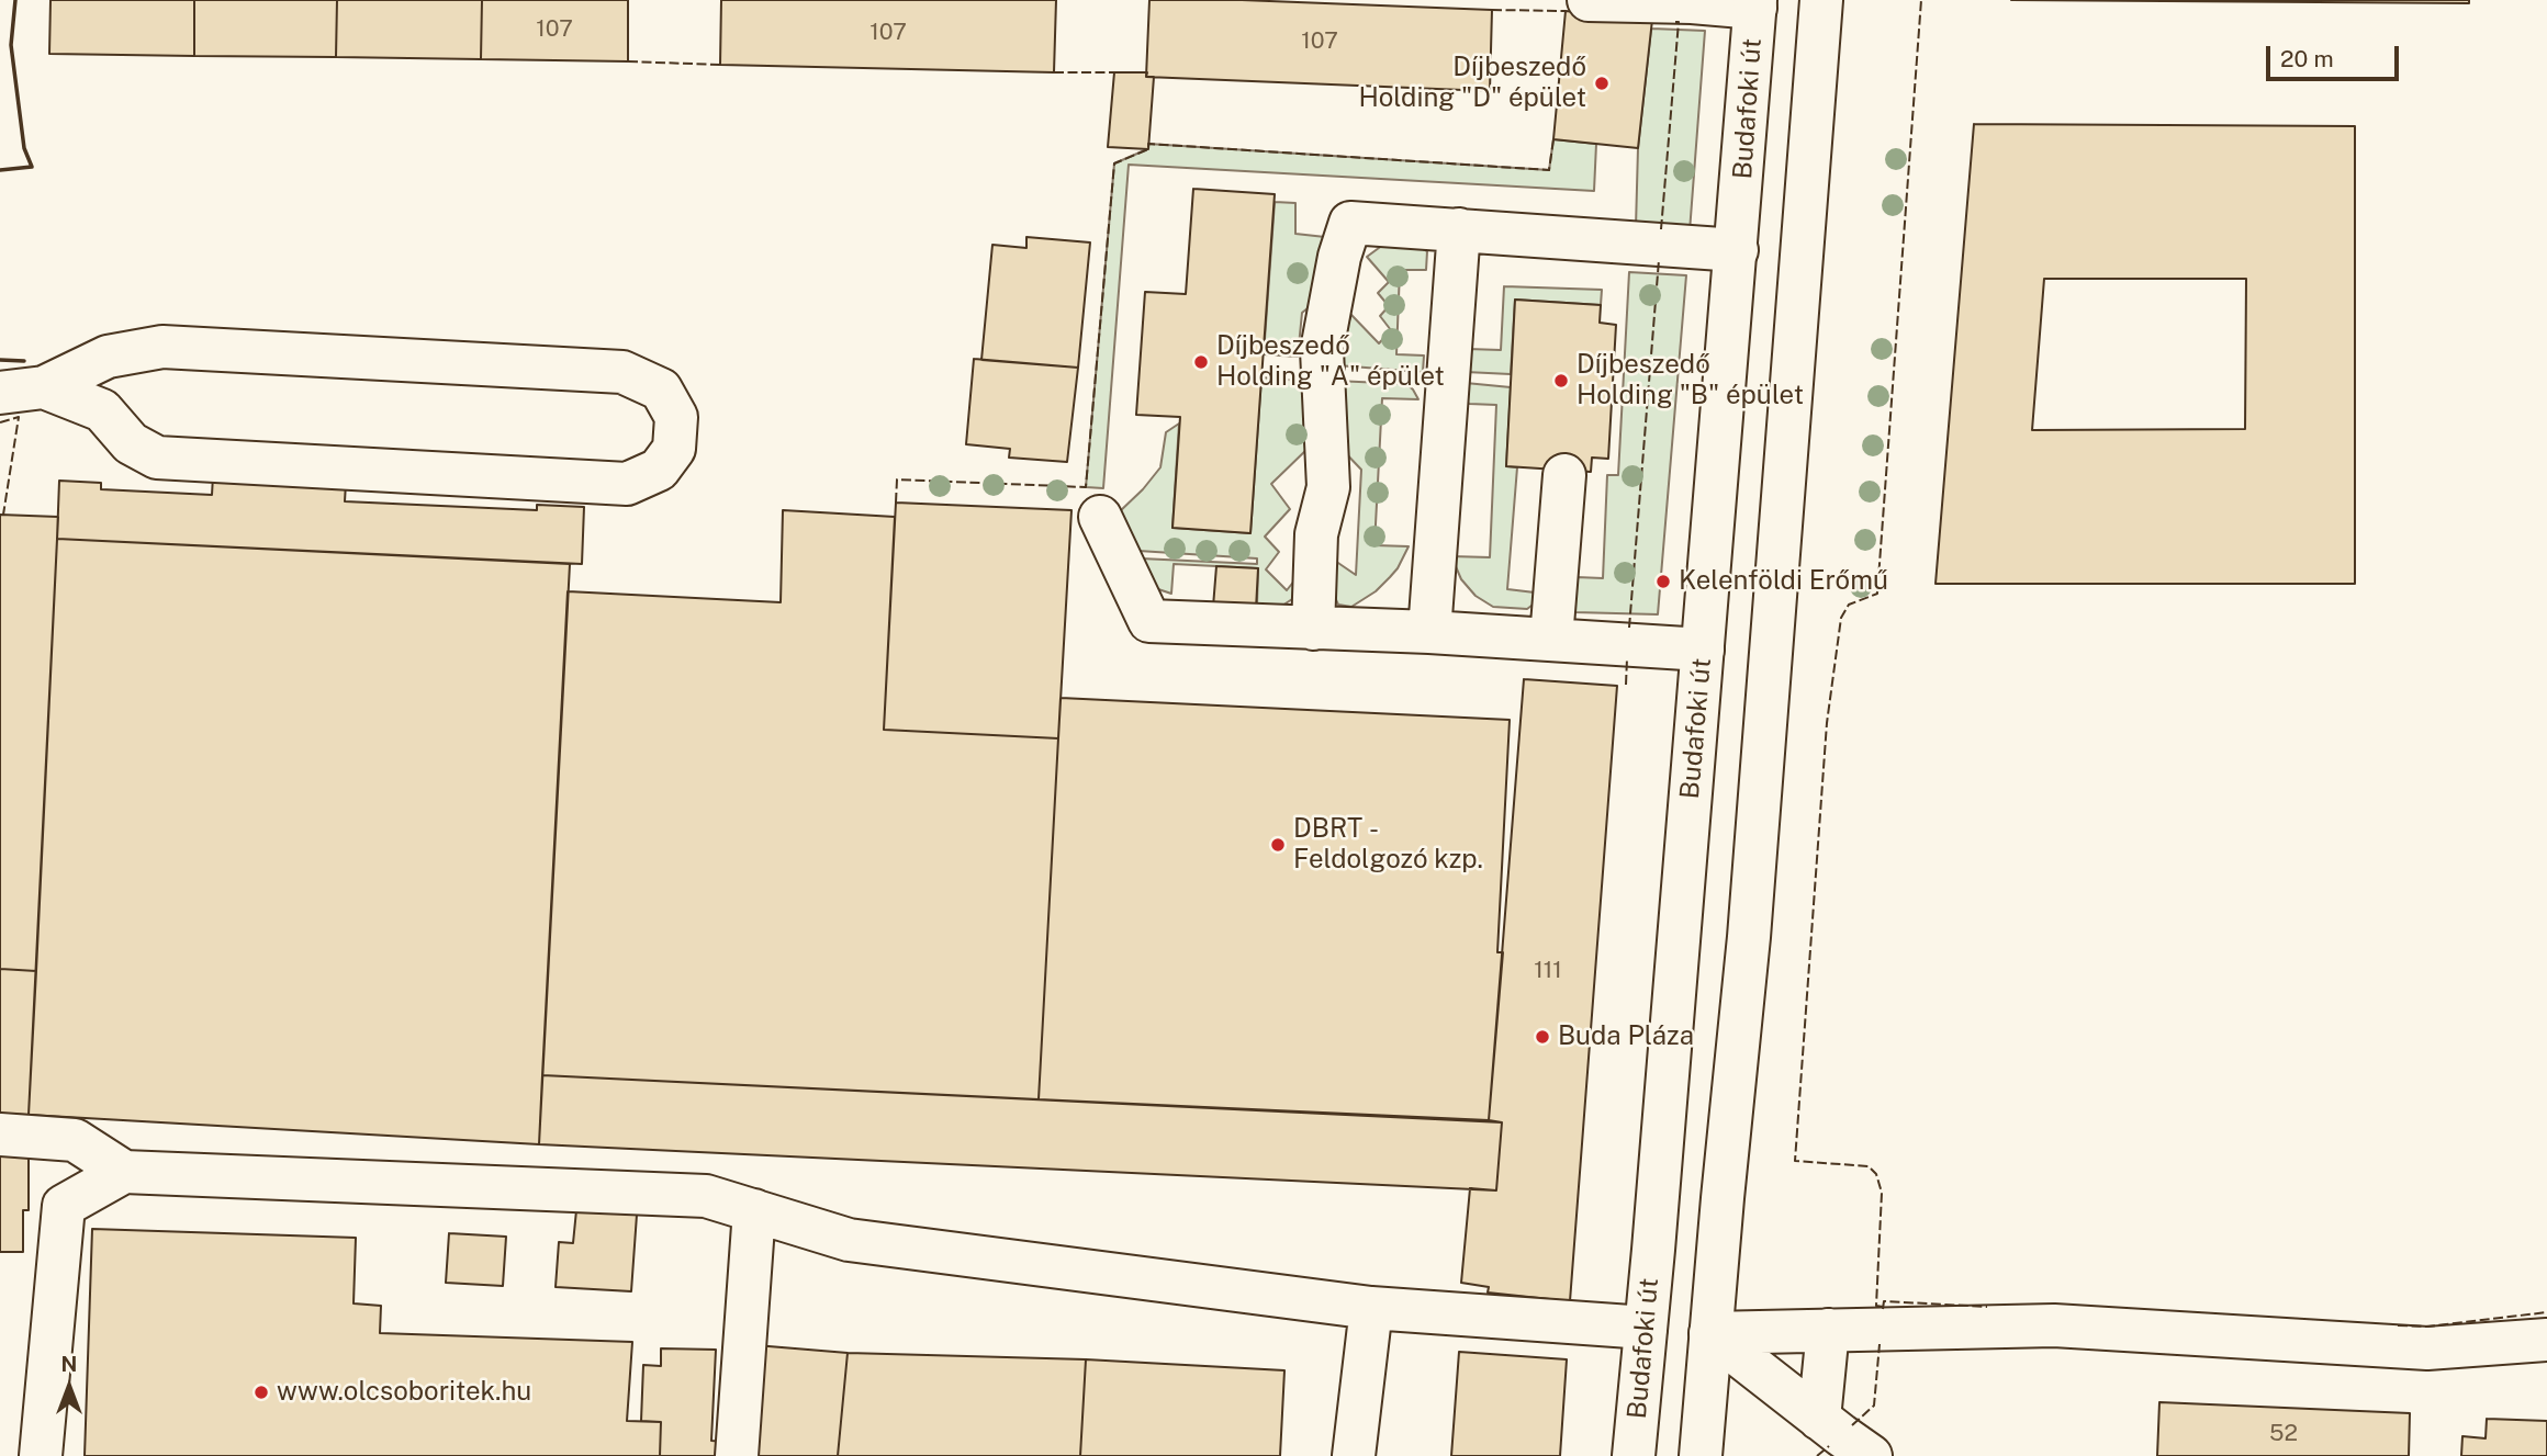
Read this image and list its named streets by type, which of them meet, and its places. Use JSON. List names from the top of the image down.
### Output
{
  "streets": {
    "main road": ["Budafoki út"]
  },
  "places": [
    "Díjbeszedő Holding \"D\" épület",
    "Díjbeszedő Holding \"A\" épület",
    "Díjbeszedő Holding \"B\" épület",
    "Kelenföldi Erőmű",
    "DBRT - Feldolgozó kzp.",
    "Buda Pláza",
    "www.olcsoboritek.hu"
  ],
  "house_numbers": [
    "107",
    "107",
    "107",
    "111",
    "52"
  ],
  "scale_bar": "20 m",
  "north": "top"
}
